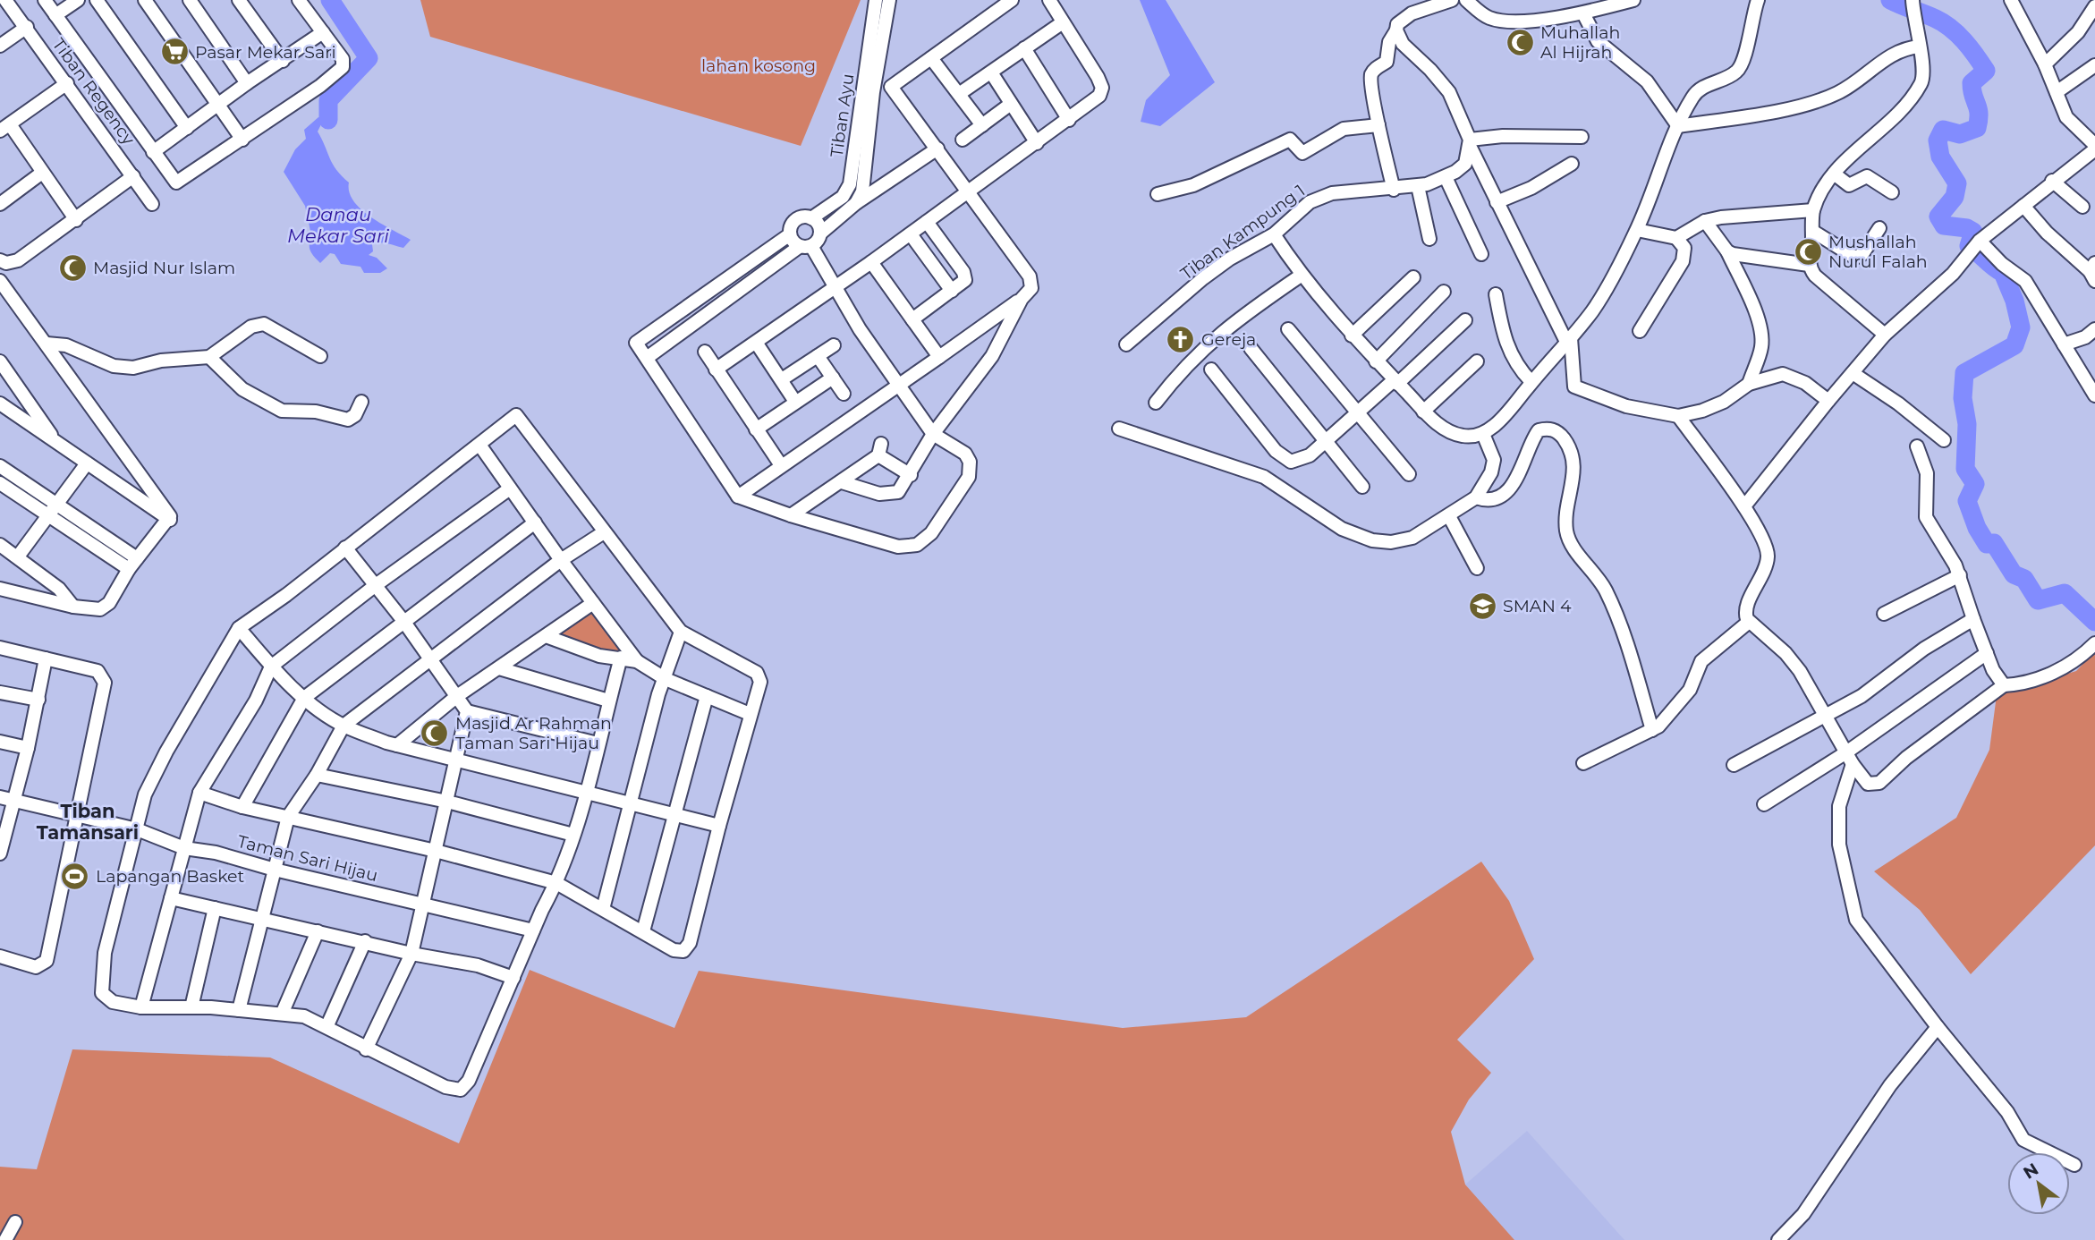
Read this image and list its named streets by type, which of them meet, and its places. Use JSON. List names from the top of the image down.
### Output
{
  "streets": {
    "street": [
      "Tiban Regency",
      "Tiban Ayu",
      "Tiban Kampung 1",
      "Taman Sari Hijau"
    ]
  },
  "districts": ["Tiban Tamansari"],
  "water": ["Danau Mekar Sari"],
  "parks": ["lahan kosong"],
  "places": {
    "mosque": [
      "Muhallah Al Hijrah",
      "Mushallah Nurul Falah",
      "Masjid Nur Islam",
      "Masjid Ar Rahman Taman Sari Hijau"
    ],
    "supermarket": ["Pasar Mekar Sari"],
    "church": ["Gereja"],
    "school or university": ["SMAN 4"],
    "sports": ["Lapangan Basket"]
  },
  "north": "top left"
}
